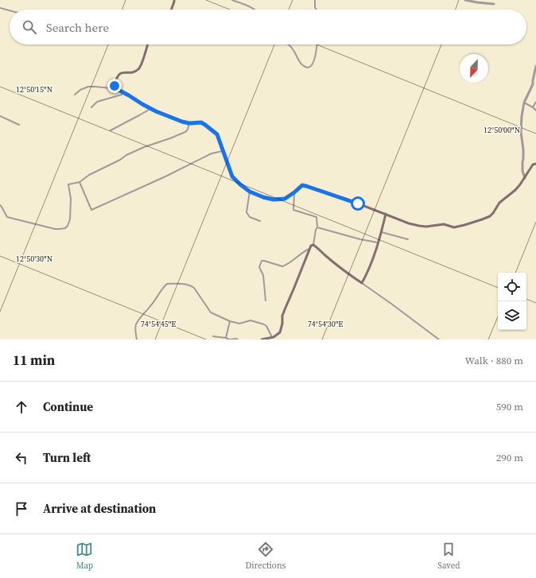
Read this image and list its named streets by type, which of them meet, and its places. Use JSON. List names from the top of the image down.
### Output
{
  "north": "bottom",
  "page": {
    "search": "Search here",
    "heading": ["11 min", "Walk · 880 m"],
    "list": [
      ["Continue", "590 m"],
      ["Turn left", "290 m"],
      "Arrive at destination"
    ],
    "nav": ["Map", "Directions", "Saved"]
  },
  "coordinates": [
    "12°50'15\"N",
    "12°50'00\"N",
    "12°50'30\"N",
    "74°54'45\"E",
    "74°54'30\"E"
  ]
}
